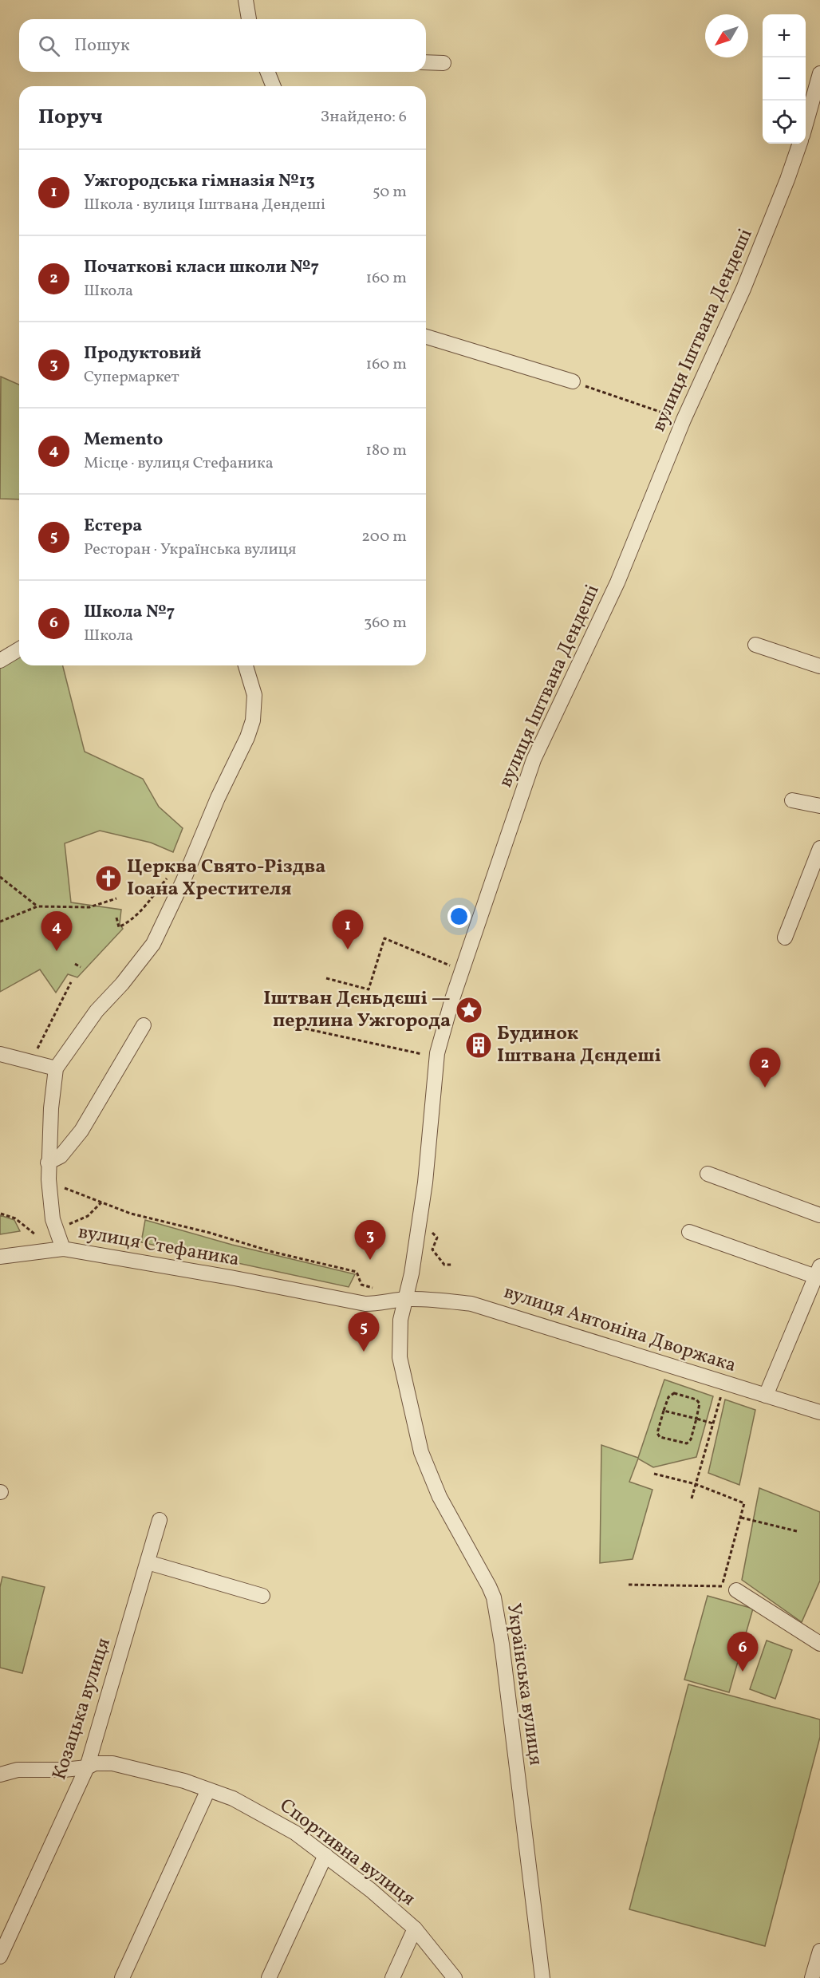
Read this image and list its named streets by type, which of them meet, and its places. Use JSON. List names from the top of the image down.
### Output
{
  "streets": {
    "street": [
      "вулиця Іштвана Дендеші",
      "вулиця Стефаника",
      "вулиця Антоніна Дворжака",
      "Українська вулиця",
      "Козацька вулиця",
      "Спортивна вулиця"
    ]
  },
  "crossings": [
    ["вулиця Іштвана Дендеші", "вулиця Стефаника"],
    ["вулиця Іштвана Дендеші", "вулиця Антоніна Дворжака"],
    ["вулиця Іштвана Дендеші", "Українська вулиця"],
    ["вулиця Стефаника", "вулиця Антоніна Дворжака"],
    ["вулиця Стефаника", "Українська вулиця"],
    ["вулиця Антоніна Дворжака", "Українська вулиця"],
    ["Козацька вулиця", "Спортивна вулиця"]
  ],
  "places": {
    "church": ["Церква Свято-Різдва Іоана Хрестителя"],
    "place": ["Іштван Дєньдєші — перлина Ужгорода"],
    "building": ["Будинок Іштвана Дєндеші"]
  },
  "north": "bottom left",
  "page": {
    "map_buttons": ["+", "−"],
    "search": "Пошук",
    "heading": ["Поруч", "Знайдено: 6"],
    "list": [
      {
        "mark": "1",
        "name": "Ужгородська гімназія №13",
        "note": "Школа · вулиця Іштвана Дендеші",
        "value": "50 m"
      },
      {
        "mark": "2",
        "name": "Початкові класи школи №7",
        "note": "Школа",
        "value": "160 m"
      },
      {
        "mark": "3",
        "name": "Продуктовий",
        "note": "Супермаркет",
        "value": "160 m"
      },
      {
        "mark": "4",
        "name": "Memento",
        "note": "Місце · вулиця Стефаника",
        "value": "180 m"
      },
      {
        "mark": "5",
        "name": "Естера",
        "note": "Ресторан · Українська вулиця",
        "value": "200 m"
      },
      {
        "mark": "6",
        "name": "Школа №7",
        "note": "Школа",
        "value": "360 m"
      }
    ],
    "pins": [
      "1",
      "4",
      "2",
      "3",
      "5",
      "6"
    ]
  }
}
